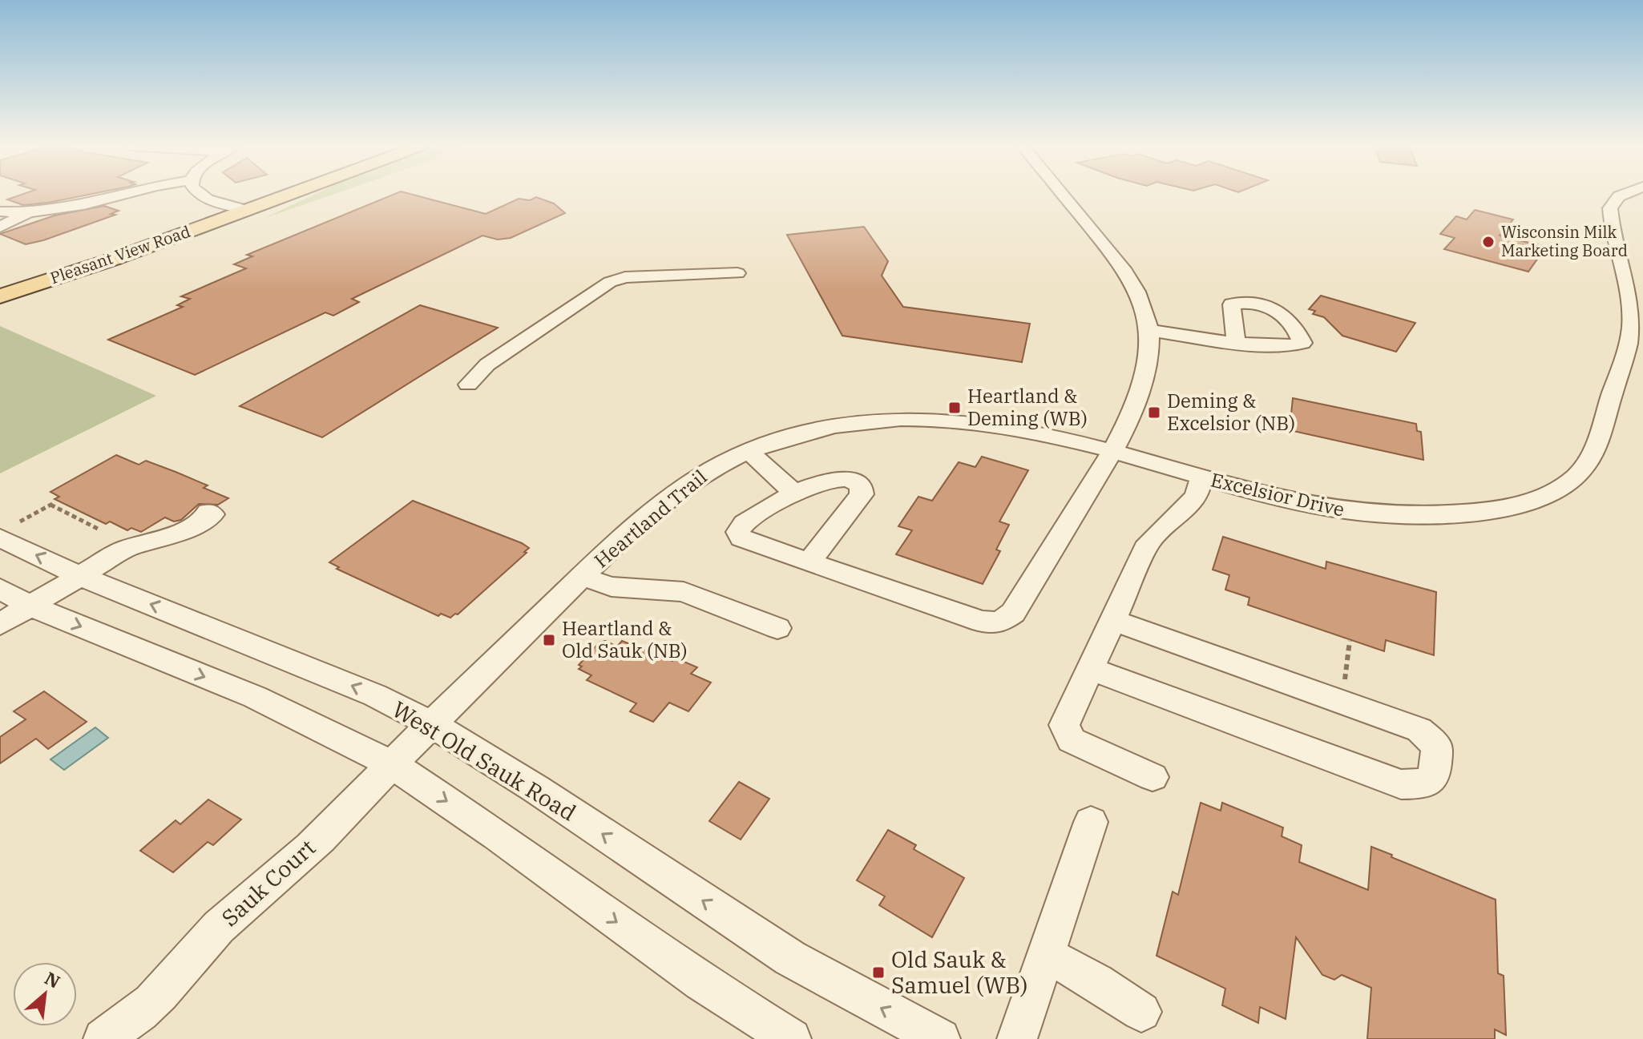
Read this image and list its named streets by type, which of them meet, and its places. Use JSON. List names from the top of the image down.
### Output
{
  "streets": {
    "main road": ["Pleasant View Road"],
    "street": [
      "Excelsior Drive",
      "Heartland Trail",
      "West Old Sauk Road",
      "Sauk Court"
    ]
  },
  "crossings": [
    ["Excelsior Drive", "Heartland Trail"],
    ["Heartland Trail", "West Old Sauk Road"],
    ["Heartland Trail", "Sauk Court"],
    ["West Old Sauk Road", "Sauk Court"]
  ],
  "places": {
    "other": ["Wisconsin Milk Marketing Board"],
    "transit": [
      "Heartland & Deming (WB)",
      "Deming & Excelsior (NB)",
      "Heartland & Old Sauk (NB)",
      "Old Sauk & Samuel (WB)"
    ]
  },
  "north": "top right"
}
